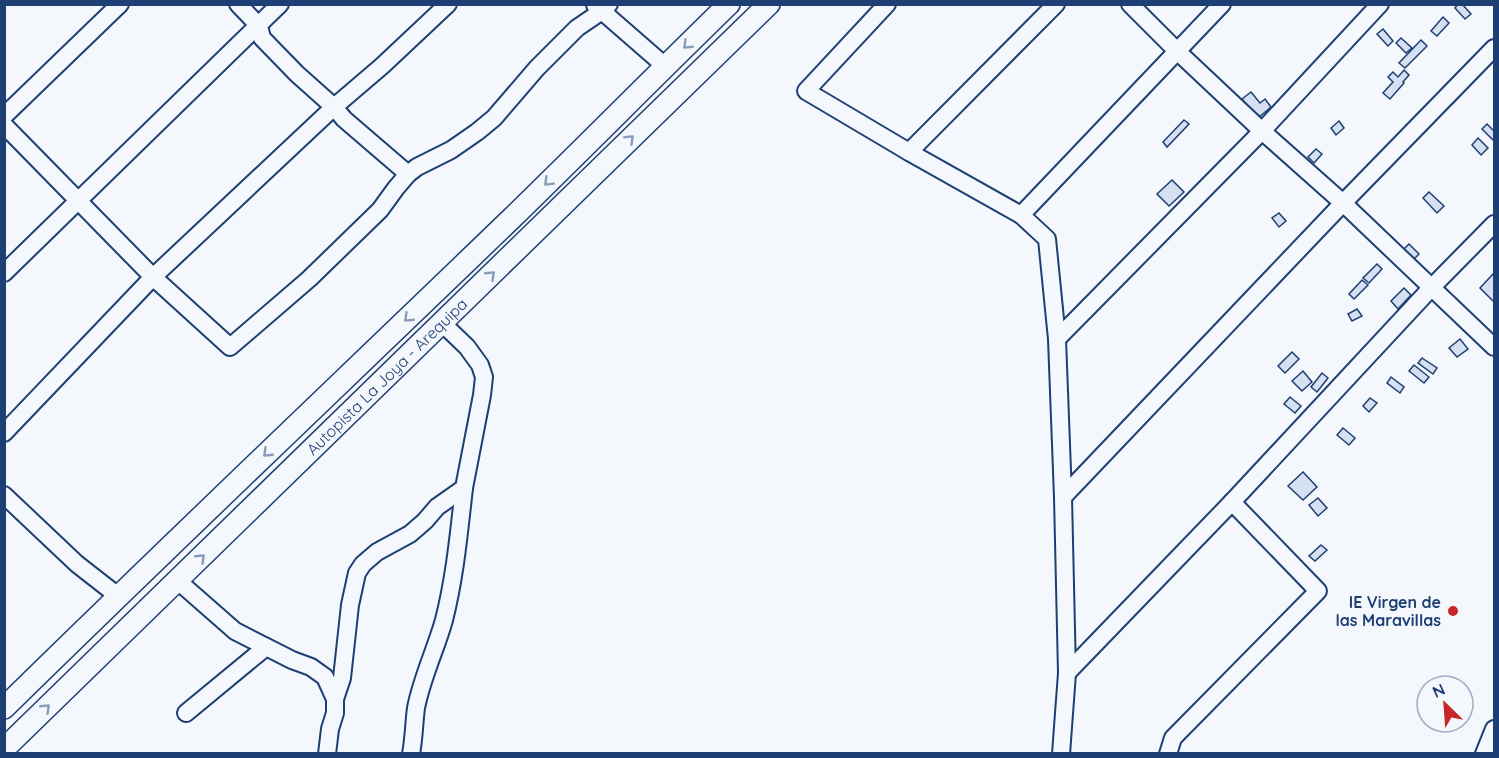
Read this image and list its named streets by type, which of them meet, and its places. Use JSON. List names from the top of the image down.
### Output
{
  "streets": {
    "main road": ["Autopista La Joya - Arequipa"]
  },
  "places": ["IE Virgen de las Maravillas"],
  "north": "top left"
}
